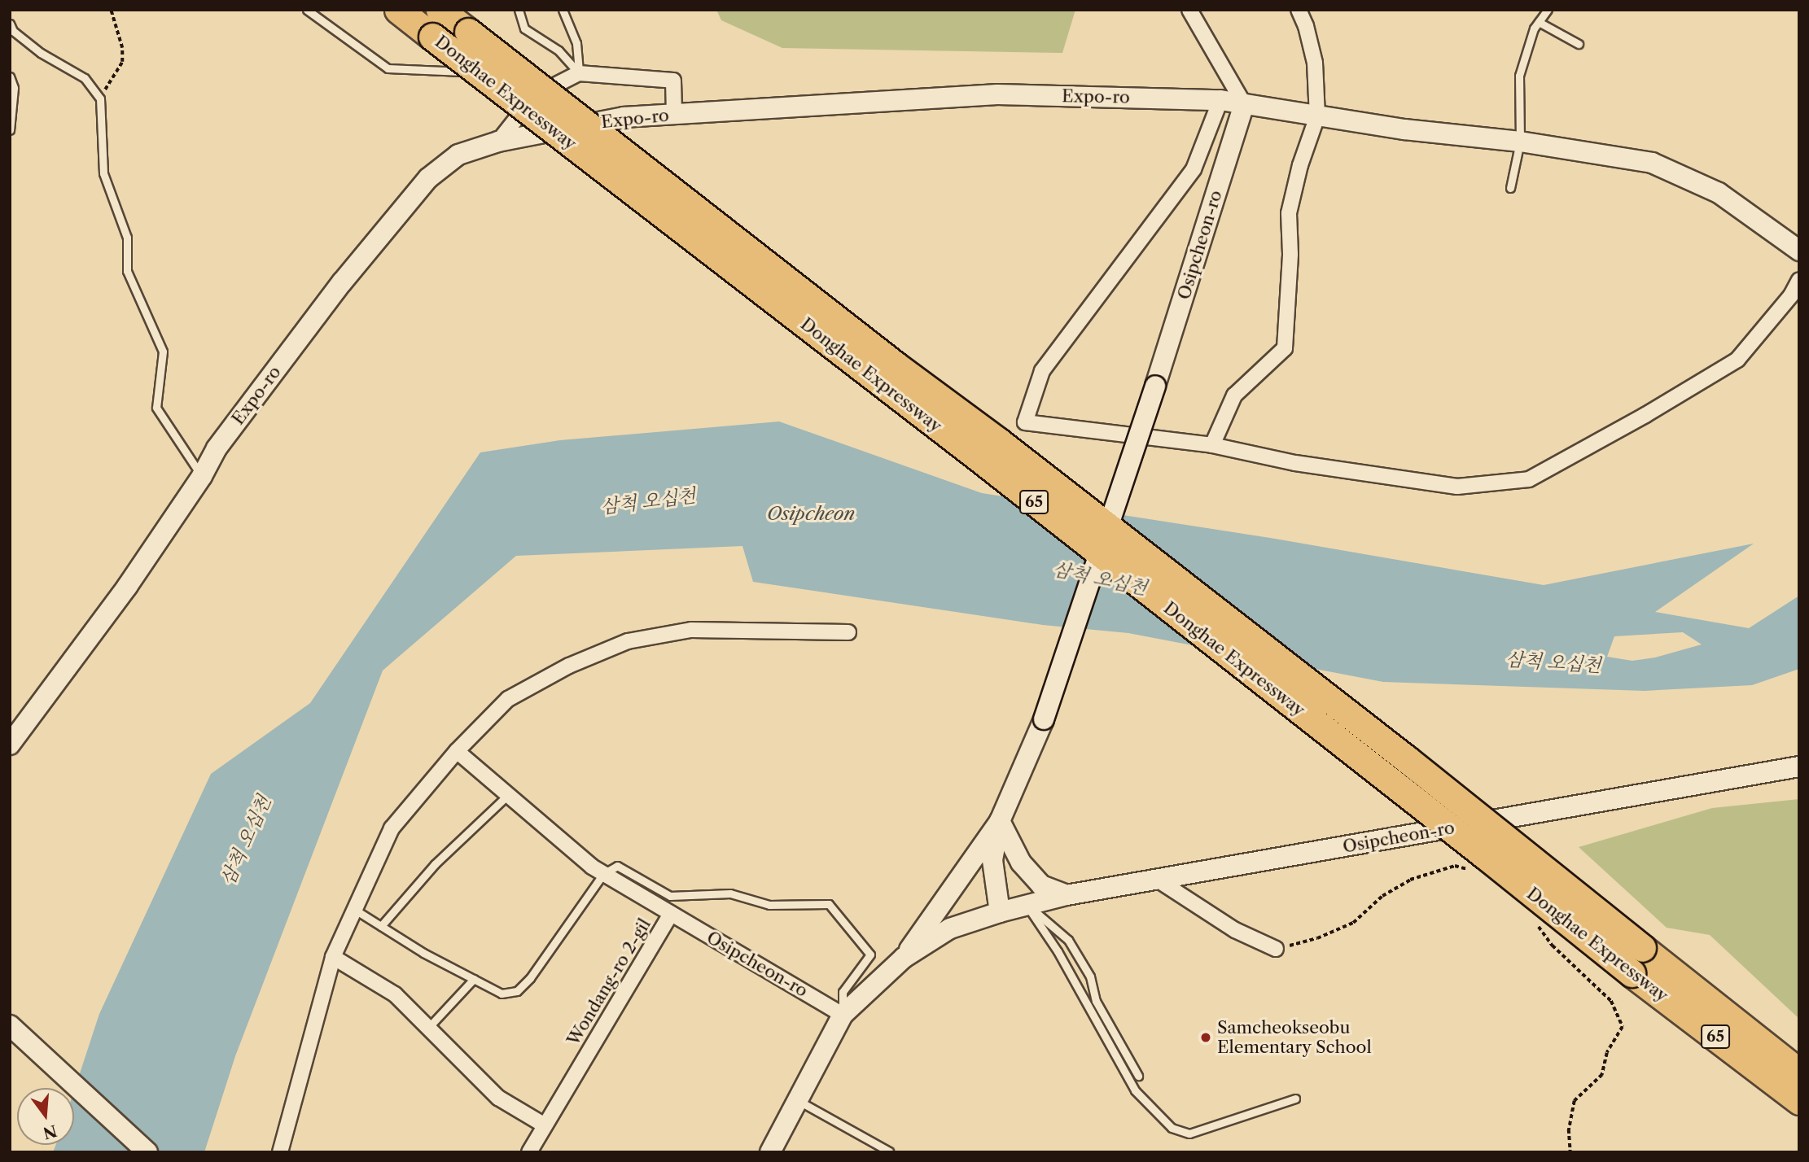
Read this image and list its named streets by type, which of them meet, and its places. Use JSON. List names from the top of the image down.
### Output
{
  "streets": {
    "highway": ["Donghae Expressway", "65"],
    "street": ["Expo-ro", "Osipcheon-ro", "Wondang-ro 2-gil"]
  },
  "crossings": [
    ["Expo-ro", "Osipcheon-ro"],
    ["Osipcheon-ro", "Wondang-ro 2-gil"]
  ],
  "water": ["삼척 오십천", "Osipcheon"],
  "places": ["Samcheokseobu Elementary School"],
  "north": "bottom"
}
